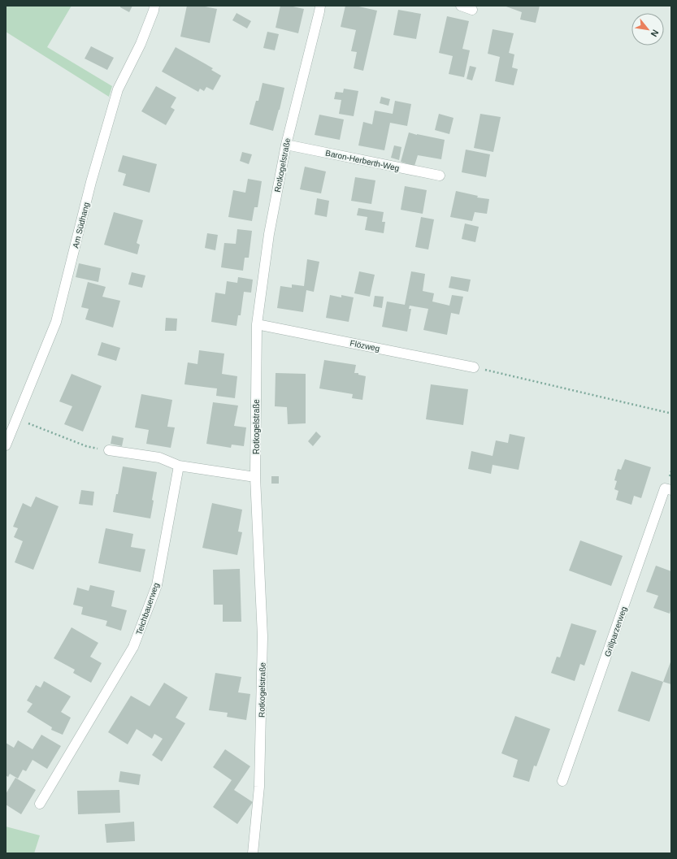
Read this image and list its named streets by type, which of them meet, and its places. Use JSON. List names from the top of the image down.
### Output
{
  "streets": {
    "street": [
      "Baron-Herberth-Weg",
      "Rotkogelstraße",
      "Am Südhang",
      "Flözweg",
      "Teichbauerweg",
      "Grillparzerweg"
    ]
  },
  "crossings": [
    ["Baron-Herberth-Weg", "Rotkogelstraße"],
    ["Rotkogelstraße", "Flözweg"]
  ],
  "north": "bottom right"
}
